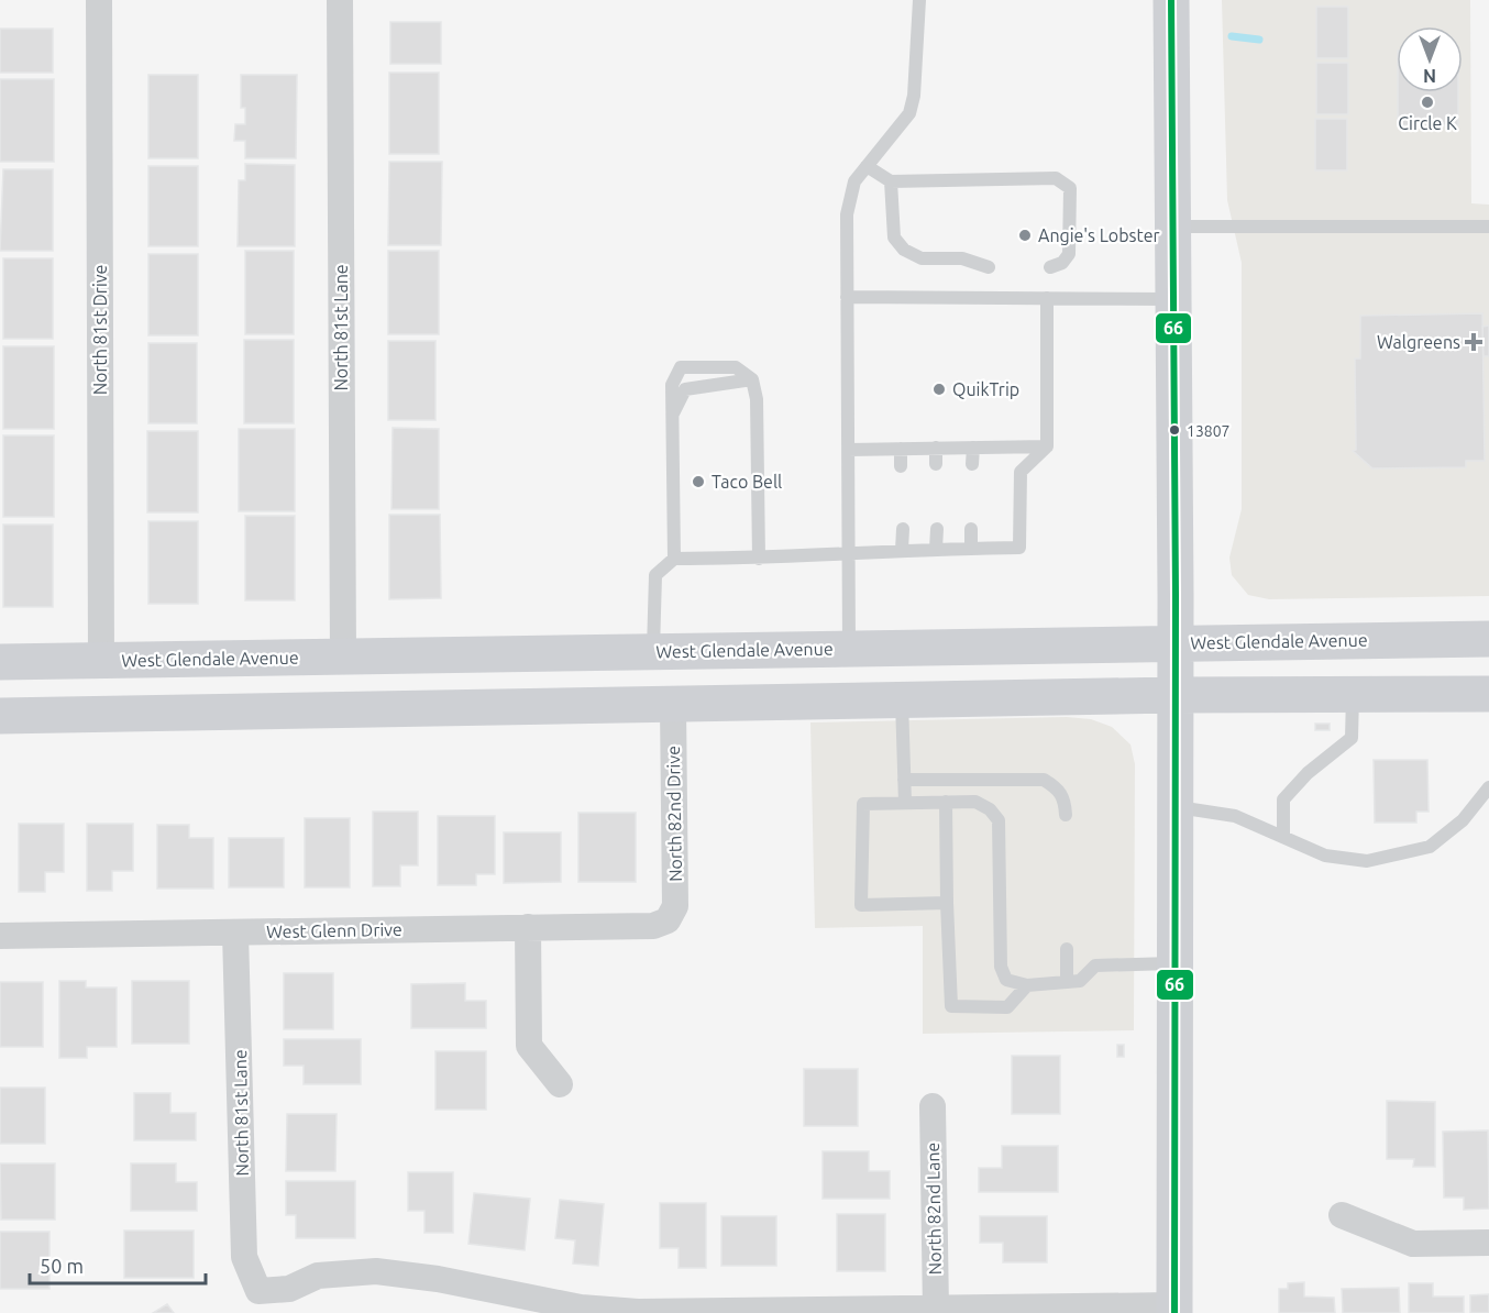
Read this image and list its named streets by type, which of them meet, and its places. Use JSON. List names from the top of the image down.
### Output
{
  "streets": {
    "main road": ["West Glendale Avenue"],
    "street": [
      "North 81st Lane",
      "North 81st Drive",
      "North 82nd Drive",
      "West Glenn Drive",
      "North 82nd Lane"
    ]
  },
  "crossings": [
    ["North 81st Lane", "West Glendale Avenue"],
    ["North 81st Lane", "West Glenn Drive"],
    ["North 81st Lane", "North 82nd Lane"],
    ["North 81st Drive", "West Glendale Avenue"],
    ["North 82nd Drive", "West Glenn Drive"]
  ],
  "places": {
    "other": [
      "Circle K",
      "Angie's Lobster",
      "QuikTrip",
      "13807",
      "Taco Bell"
    ],
    "health": ["Walgreens"]
  },
  "lines": ["transit line 66"],
  "scale_bar": "50 m",
  "north": "bottom"
}
